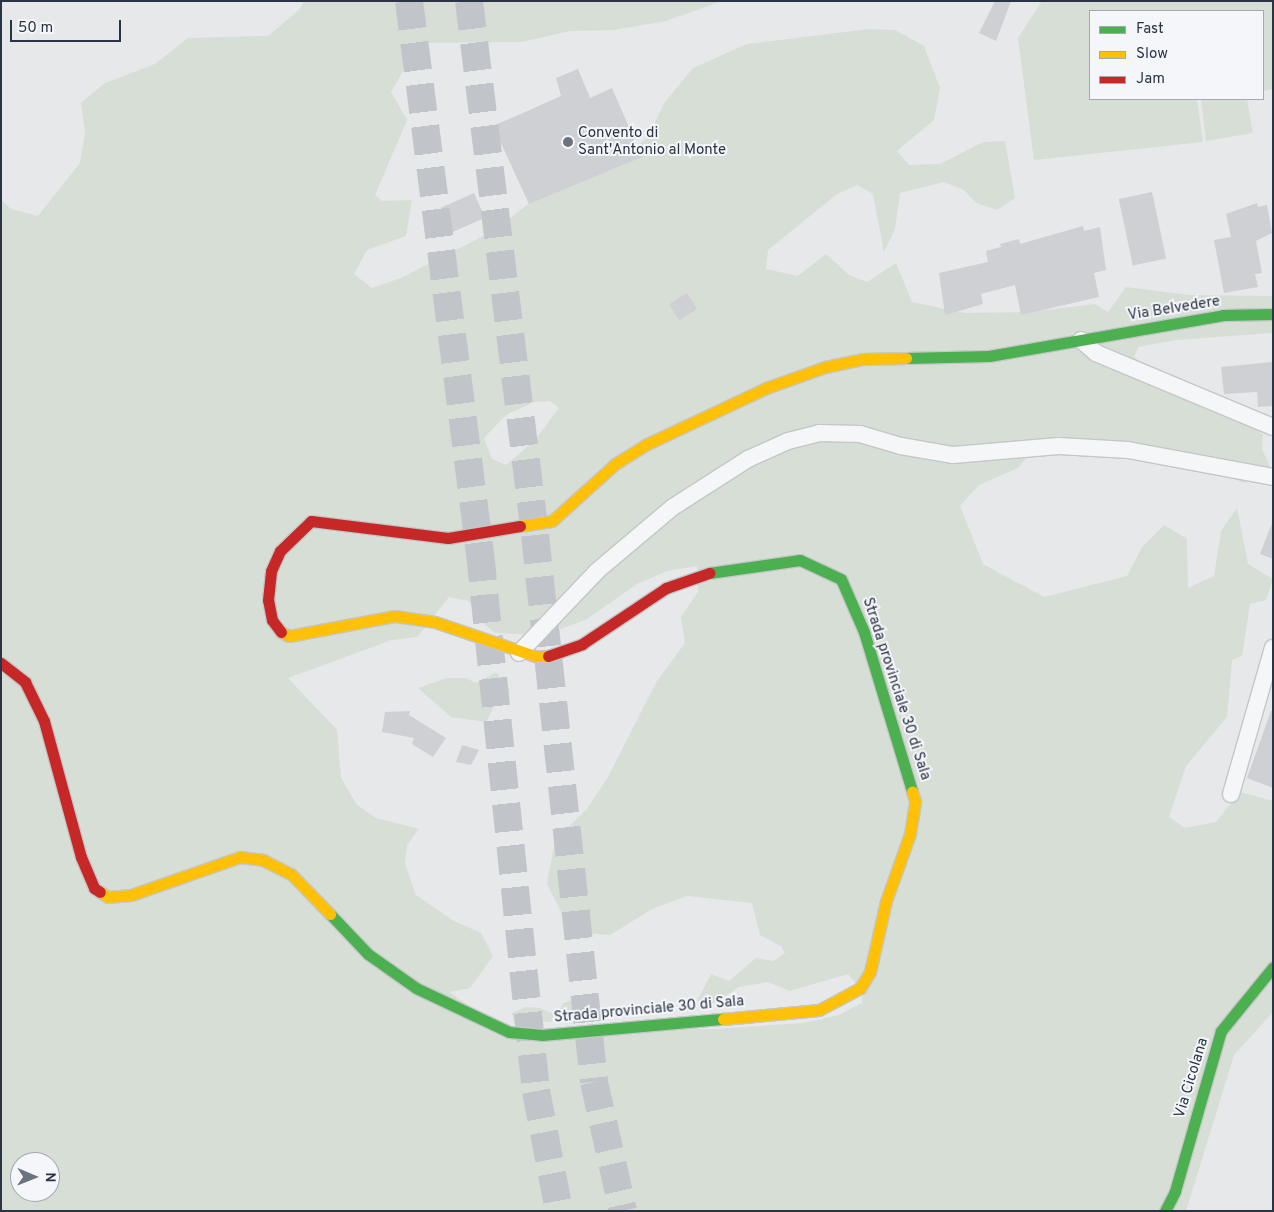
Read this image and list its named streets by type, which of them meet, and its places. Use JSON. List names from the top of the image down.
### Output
{
  "streets": {
    "street": ["Via Belvedere", "Strada provinciale 30 di Sala", "Via Cicolana"]
  },
  "crossings": [
    ["Via Belvedere", "Strada provinciale 30 di Sala"]
  ],
  "places": ["Convento di Sant'Antonio al Monte"],
  "legend": ["Fast", "Slow", "Jam"],
  "scale_bar": "50 m",
  "north": "right"
}
